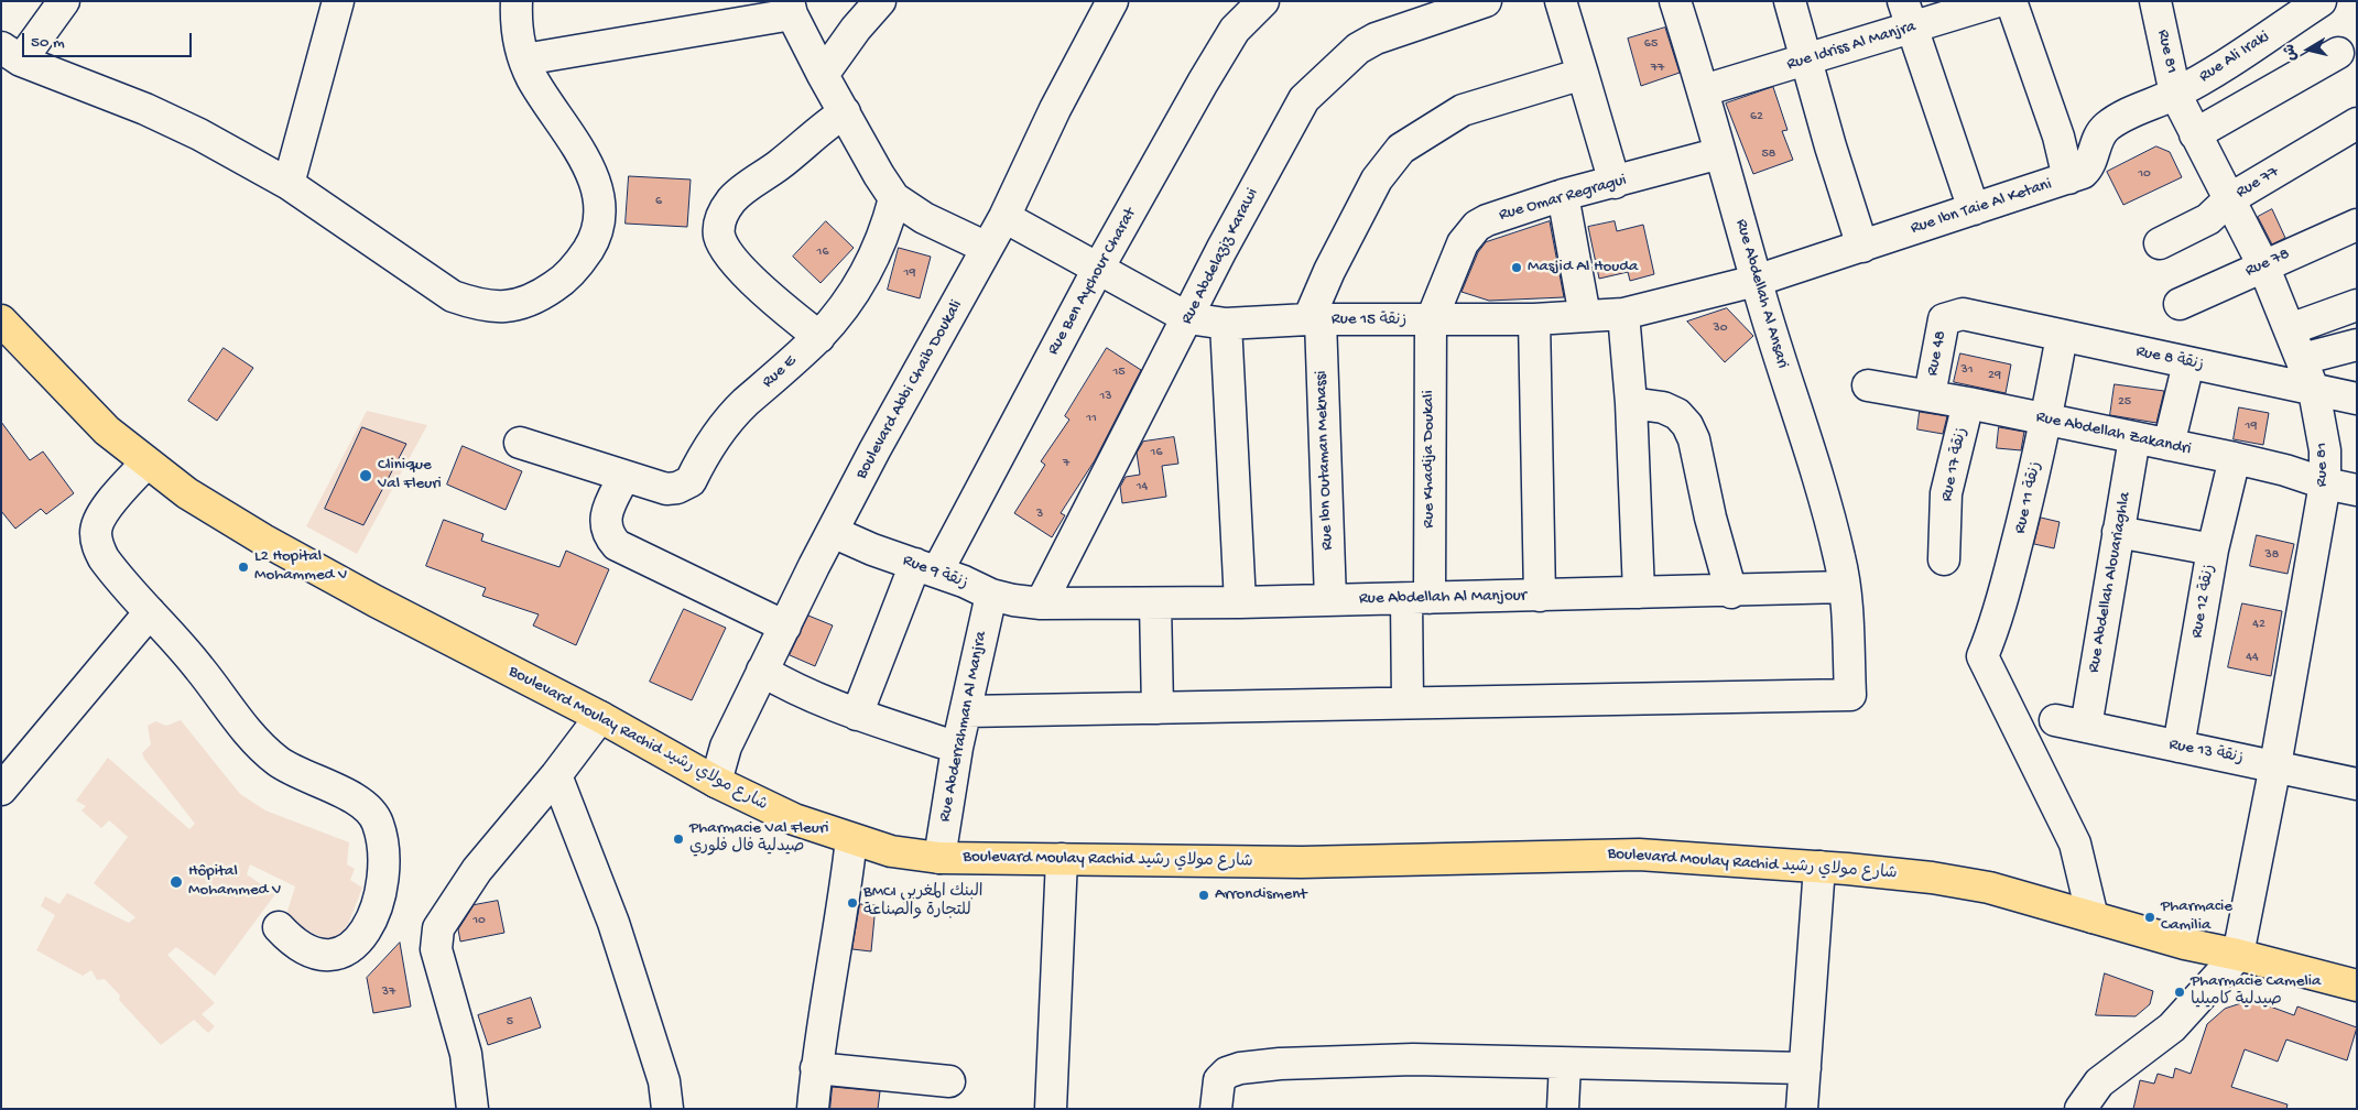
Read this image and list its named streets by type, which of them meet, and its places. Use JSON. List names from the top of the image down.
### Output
{
  "streets": {
    "main road": ["Boulevard Moulay Rachid شارع مولاي رشيد"],
    "street": [
      "Rue Idriss Al Manjra",
      "Rue 81",
      "Rue Ali Iraki",
      "Rue 77",
      "Rue Omar Regragui",
      "Rue Ibn Taie Al Ketani",
      "Rue Abdelaziz Karawi",
      "Rue 78",
      "Rue Ben Aychour Charat",
      "Rue Abdellah Al Ansari",
      "Rue 15 زنقة",
      "Rue 48",
      "Rue 8 زنقة",
      "Rue E",
      "Boulevard Abbi Chaib Doukali",
      "Rue Abdellah Zakandri",
      "Rue Khadija Doukali",
      "Rue Ibn Outaman Meknassi",
      "Rue 17 زنقة",
      "Rue 11 زنقة",
      "Rue 9 زنقة",
      "Rue Abdellah Alouariaghla",
      "Rue Abdellah Al Manjour",
      "Rue 12 زنقة",
      "Rue Abderrahman Al Manjra",
      "Rue 13 زنقة"
    ]
  },
  "crossings": [
    ["Rue Idriss Al Manjra", "Rue Abdellah Al Ansari"],
    ["Rue 81", "Rue Ali Iraki"],
    ["Rue 81", "Rue 77"],
    ["Rue 81", "Rue Ibn Taie Al Ketani"],
    ["Rue 81", "Rue 78"],
    ["Rue 81", "Rue 8 زنقة"],
    ["Rue 81", "Rue Abdellah Zakandri"],
    ["Rue 81", "Boulevard Moulay Rachid شارع مولاي رشيد"],
    ["Rue 81", "Rue 13 زنقة"],
    ["Rue Ali Iraki", "Rue Ibn Taie Al Ketani"],
    ["Rue Omar Regragui", "Rue Abdellah Al Ansari"],
    ["Rue Omar Regragui", "Rue 15 زنقة"],
    ["Rue Omar Regragui", "Rue Khadija Doukali"],
    ["Rue Ibn Taie Al Ketani", "Rue Abdellah Al Ansari"],
    ["Rue Ibn Taie Al Ketani", "Rue 15 زنقة"],
    ["Rue Abdelaziz Karawi", "Rue 15 زنقة"],
    ["Rue Abdelaziz Karawi", "Rue 9 زنقة"],
    ["Rue Abdelaziz Karawi", "Rue Abdellah Al Manjour"],
    ["Rue Ben Aychour Charat", "Rue 15 زنقة"],
    ["Rue Ben Aychour Charat", "Rue 9 زنقة"],
    ["Rue Abdellah Al Ansari", "Rue 15 زنقة"],
    ["Rue Abdellah Al Ansari", "Rue Khadija Doukali"],
    ["Rue Abdellah Al Ansari", "Rue Abdellah Al Manjour"],
    ["Rue 15 زنقة", "Boulevard Abbi Chaib Doukali"],
    ["Rue 15 زنقة", "Rue Khadija Doukali"],
    ["Rue 15 زنقة", "Rue Ibn Outaman Meknassi"],
    ["Rue 48", "Rue 8 زنقة"],
    ["Rue 48", "Rue Abdellah Zakandri"],
    ["Rue 8 زنقة", "Rue 11 زنقة"],
    ["Boulevard Abbi Chaib Doukali", "Rue 9 زنقة"],
    ["Boulevard Abbi Chaib Doukali", "Boulevard Moulay Rachid شارع مولاي رشيد"],
    ["Rue Abdellah Zakandri", "Rue 17 زنقة"],
    ["Rue Abdellah Zakandri", "Rue 11 زنقة"],
    ["Rue Abdellah Zakandri", "Rue Abdellah Alouariaghla"],
    ["Rue Abdellah Zakandri", "Rue 12 زنقة"],
    ["Rue Khadija Doukali", "Rue Abdellah Al Manjour"],
    ["Rue Ibn Outaman Meknassi", "Rue Abdellah Al Manjour"],
    ["Rue 11 زنقة", "Boulevard Moulay Rachid شارع مولاي رشيد"],
    ["Rue 9 زنقة", "Rue Abdellah Al Manjour"],
    ["Rue 9 زنقة", "Rue Abderrahman Al Manjra"],
    ["Rue Abdellah Alouariaghla", "Rue 13 زنقة"],
    ["Rue 12 زنقة", "Rue 13 زنقة"],
    ["Rue Abderrahman Al Manjra", "Boulevard Moulay Rachid شارع مولاي رشيد"]
  ],
  "places": [
    "Masjid Al Houda",
    "Clinique Val Fleuri",
    "L2 Hopital Mohammed V",
    "Pharmacie Val Fleuri صيدلية فال فلوري",
    "Hôpital Mohammed V",
    "Arrondisment",
    "BMCI البنك المغربي للتجارة والصناعة",
    "Pharmacie Camilia",
    "Pharmacie Camelia صيدلية كاميليا"
  ],
  "house_numbers": [
    "65",
    "77",
    "62",
    "58",
    "10",
    "6",
    "16",
    "19",
    "30",
    "31",
    "15",
    "29",
    "13",
    "25",
    "11",
    "19",
    "16",
    "7",
    "14",
    "3",
    "38",
    "42",
    "44",
    "10",
    "37",
    "5"
  ],
  "scale_bar": "50 m",
  "north": "left"
}
